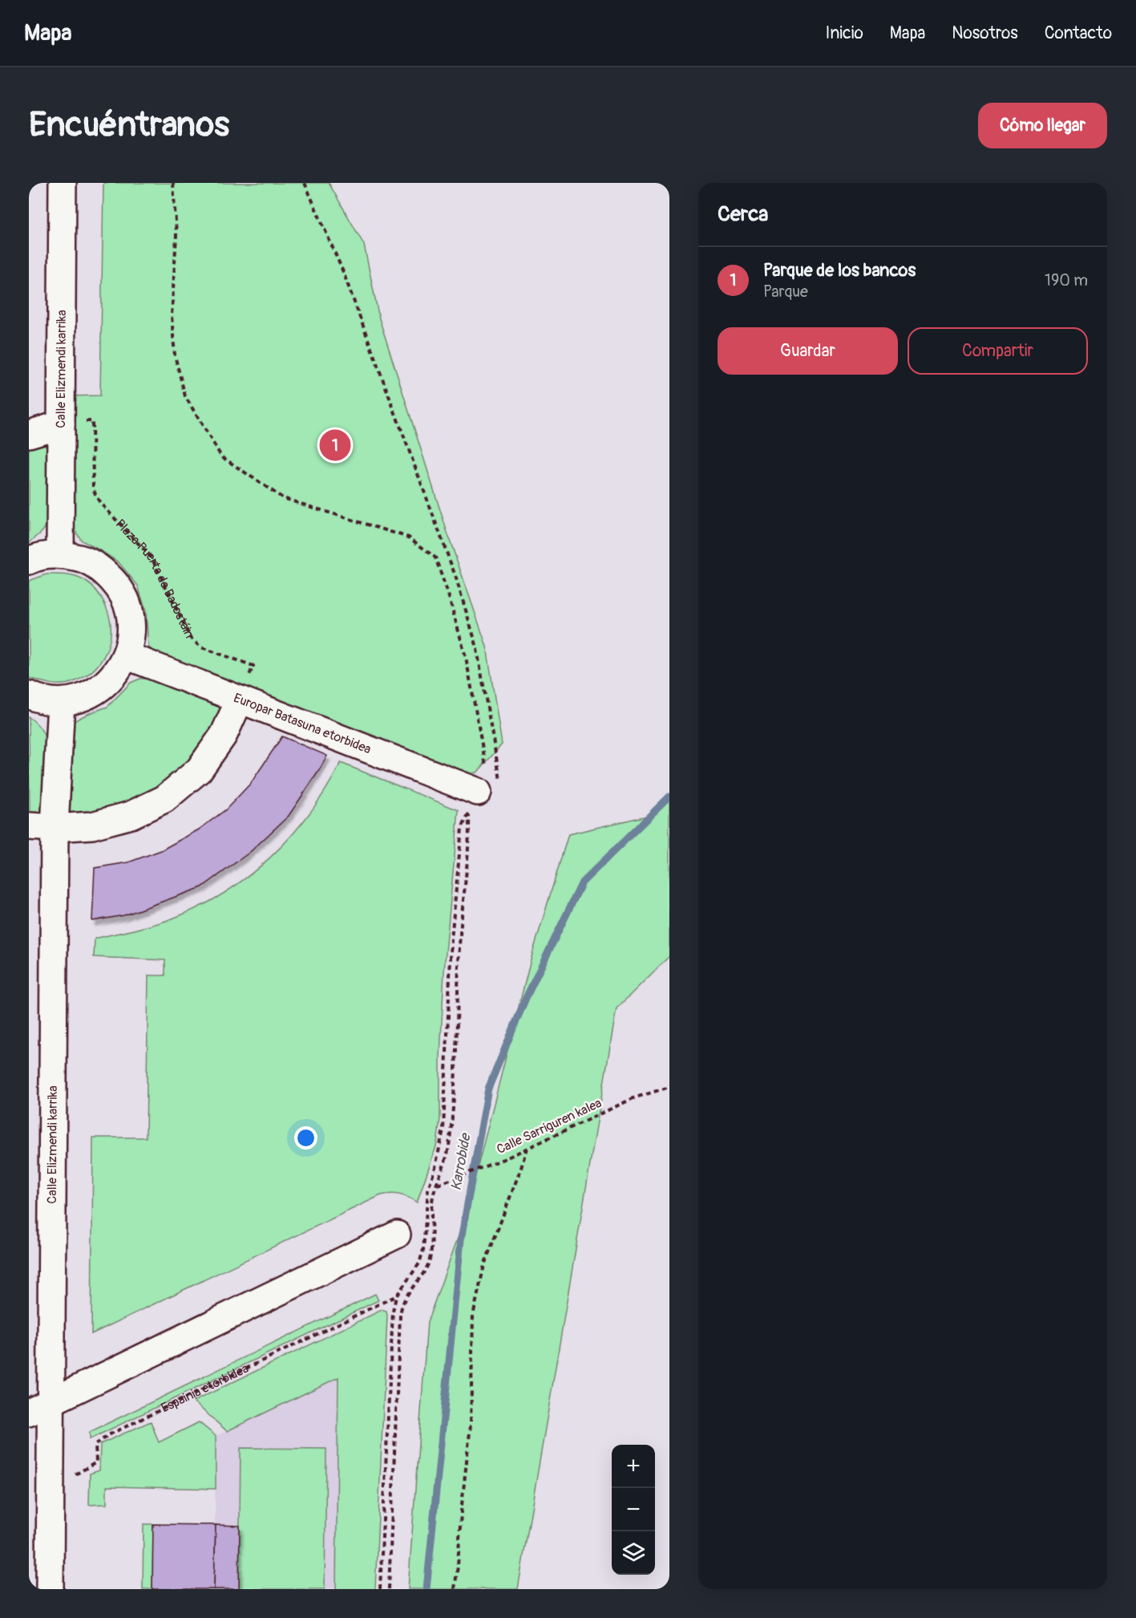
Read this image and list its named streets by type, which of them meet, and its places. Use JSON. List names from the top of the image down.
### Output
{
  "streets": {
    "street": ["Calle Elizmendi karrika", "Europar Batasuna etorbidea"],
    "path": ["Plaza Puerta de Badostáin", "Calle Sarriguren kalea", "Espainia etorbidea"]
  },
  "crossings": [
    ["Calle Elizmendi karrika", "Plaza Puerta de Badostáin"],
    ["Calle Elizmendi karrika", "Espainia etorbidea"],
    ["Plaza Puerta de Badostáin", "Europar Batasuna etorbidea"]
  ],
  "water": ["Karrobide"],
  "page": {
    "header": "Mapa",
    "nav": [
      "Inicio",
      "Mapa",
      "Nosotros",
      "Contacto"
    ],
    "buttons": [
      "Cómo llegar",
      ["Guardar", "Compartir"]
    ],
    "title": "Encuéntranos",
    "heading": "Cerca",
    "list": [
      {
        "mark": "1",
        "name": "Parque de los bancos",
        "note": "Parque",
        "value": "190 m"
      }
    ],
    "pins": "1",
    "map_buttons": ["+", "−"]
  }
}
